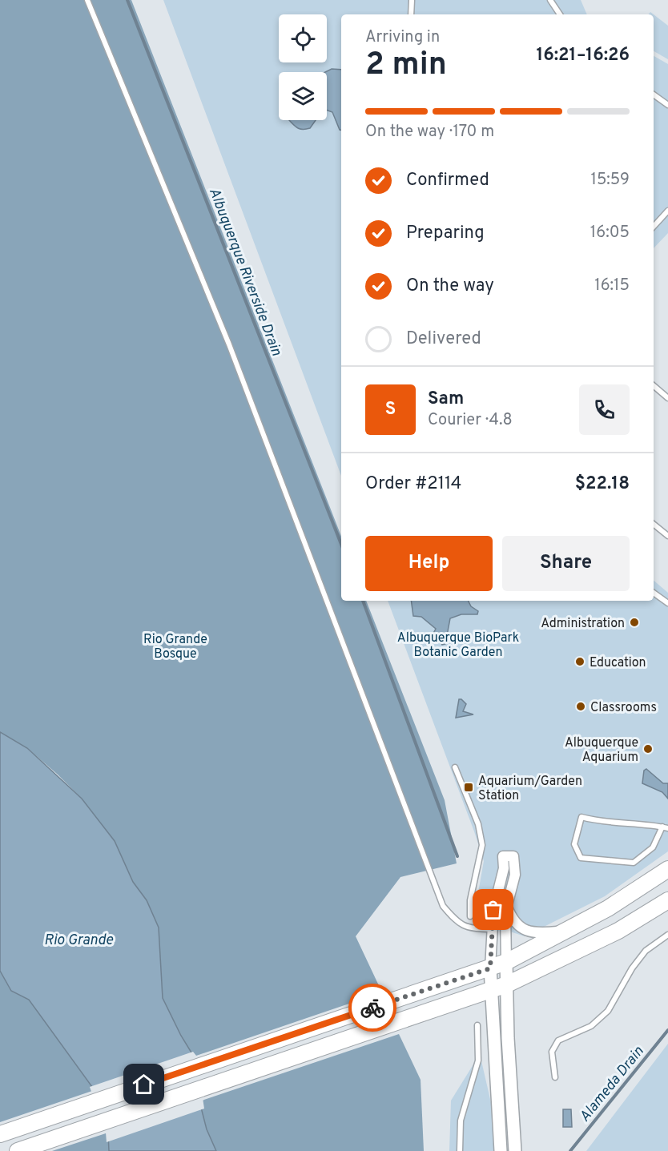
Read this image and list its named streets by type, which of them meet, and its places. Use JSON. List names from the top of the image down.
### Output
{
  "water": ["Albuquerque Riverside Drain", "Rio Grande", "Alameda Drain"],
  "parks": ["Albuquerque BioPark Botanic Garden", "Rio Grande Bosque"],
  "places": {
    "other": [
      "Administration",
      "Education",
      "Classrooms",
      "Albuquerque Aquarium"
    ],
    "transit": ["Aquarium/Garden Station"]
  },
  "page": {
    "heading": ["2 min", "Arriving in", "16:21–16:26"],
    "panel": [
      "Sam",
      "Courier · 4.8",
      "Order #2114",
      "$22.18"
    ],
    "bar": "On the way · 170 m",
    "list": [
      ["Confirmed", "15:59"],
      ["Preparing", "16:05"],
      ["On the way", "16:15"],
      "Delivered"
    ],
    "round": "S",
    "buttons": ["Help", "Share"]
  }
}
